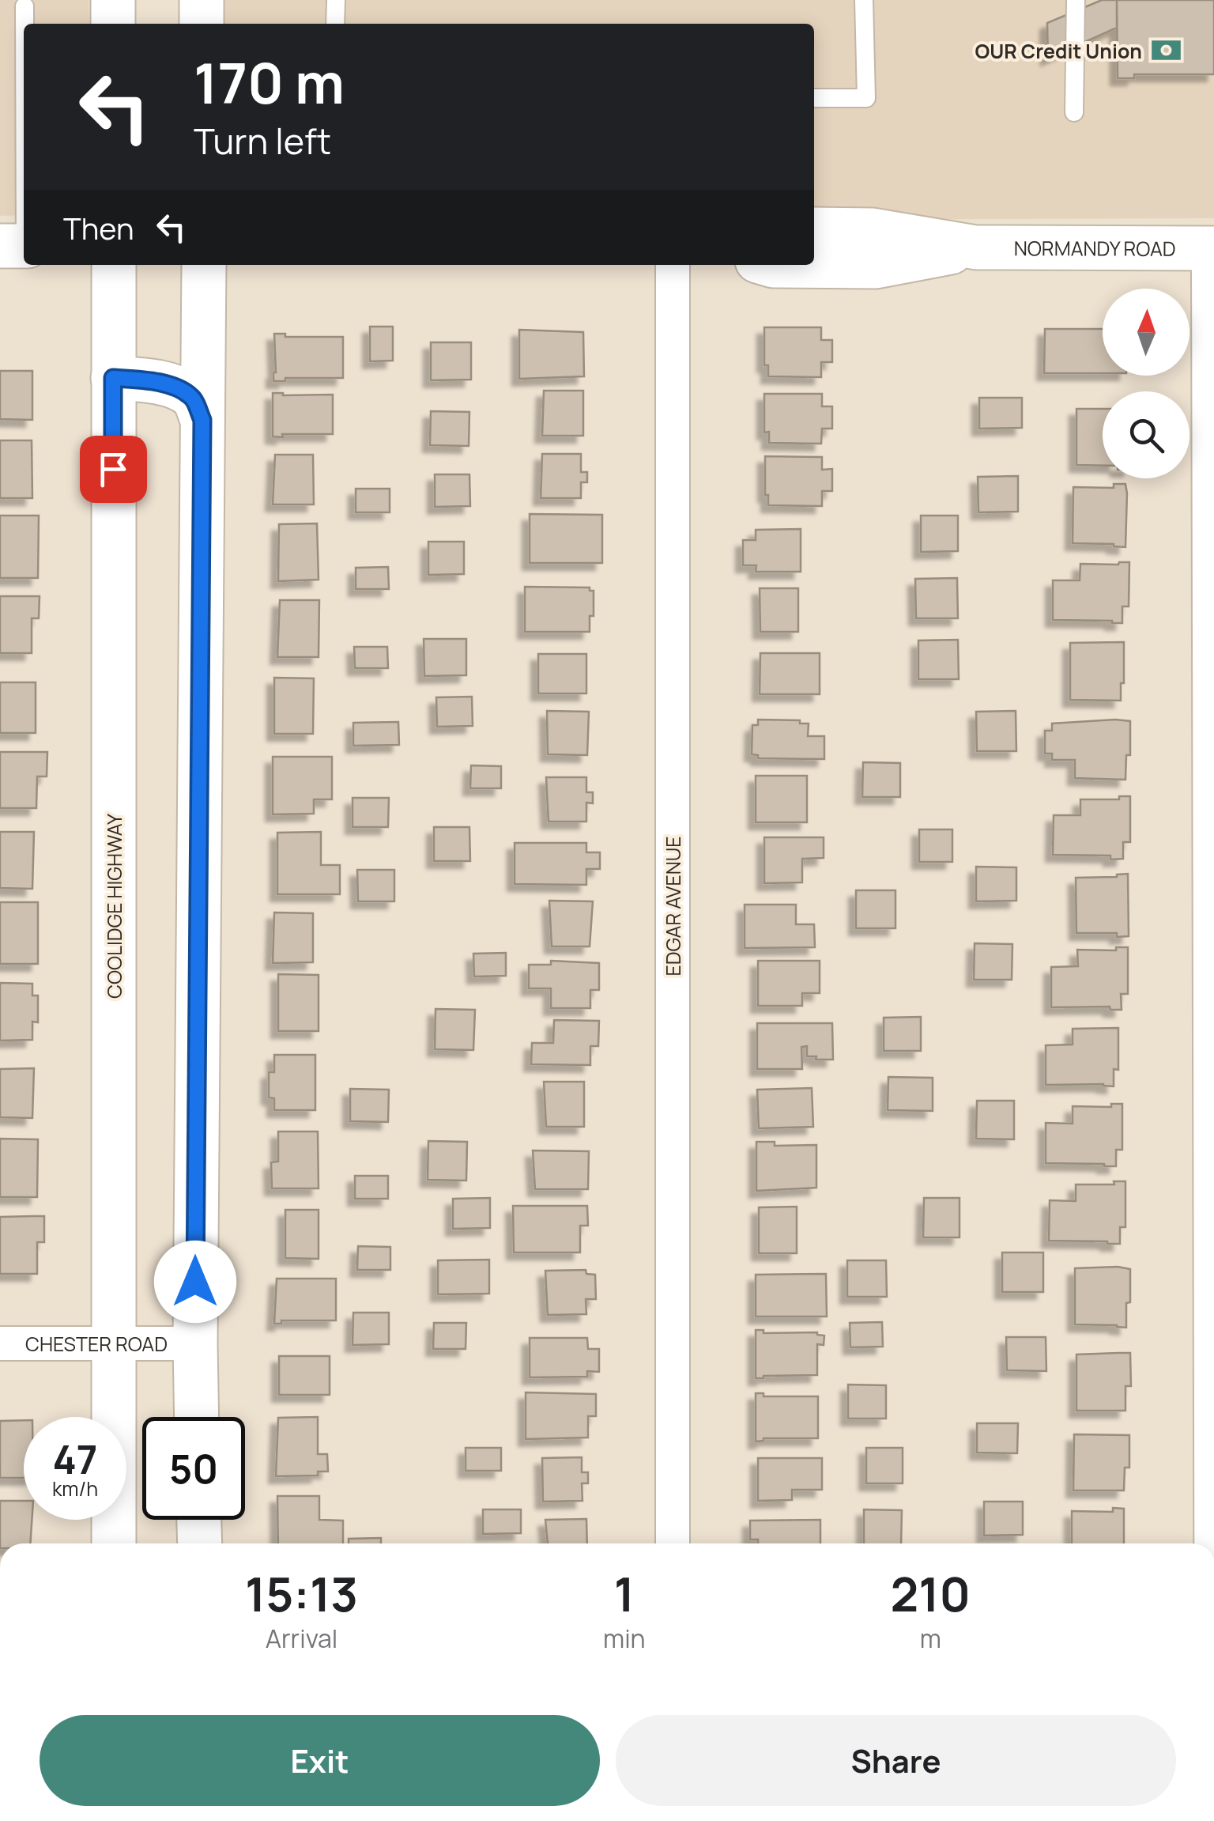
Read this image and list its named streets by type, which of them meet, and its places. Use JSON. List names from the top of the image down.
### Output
{
  "streets": {
    "main road": ["NORMANDY ROAD", "COOLIDGE HIGHWAY"],
    "street": ["EDGAR AVENUE", "CHESTER ROAD"]
  },
  "crossings": [
    ["COOLIDGE HIGHWAY", "CHESTER ROAD"]
  ],
  "places": {
    "bank": ["OUR Credit Union"]
  },
  "north": "top",
  "page": {
    "turn": ["170 m", "Turn left"],
    "then": "Then",
    "speed": "47 km/h",
    "limit": "50",
    "eta": [
      "15:13",
      "Arrival",
      "1",
      "min",
      "210",
      "m"
    ],
    "buttons": ["Exit", "Share"]
  }
}
